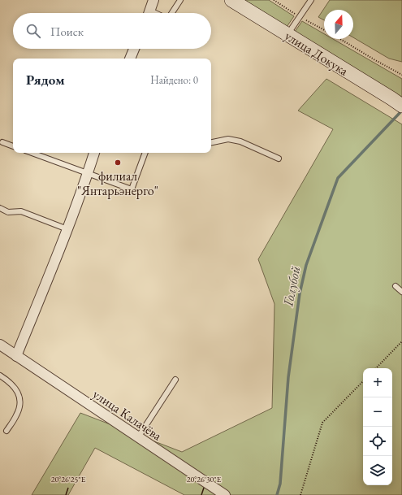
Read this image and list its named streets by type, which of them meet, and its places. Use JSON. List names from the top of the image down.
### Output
{
  "streets": {
    "street": ["улица Докука", "улица Калачёва"]
  },
  "water": ["Голубой"],
  "places": ["филиал \"Янтарьэнерго\""],
  "north": "top",
  "page": {
    "search": "Поиск",
    "heading": ["Рядом", "Найдено: 0"],
    "map_buttons": ["+", "−"]
  },
  "coordinates": ["20°26'25\"E", "20°26'30\"E"]
}
